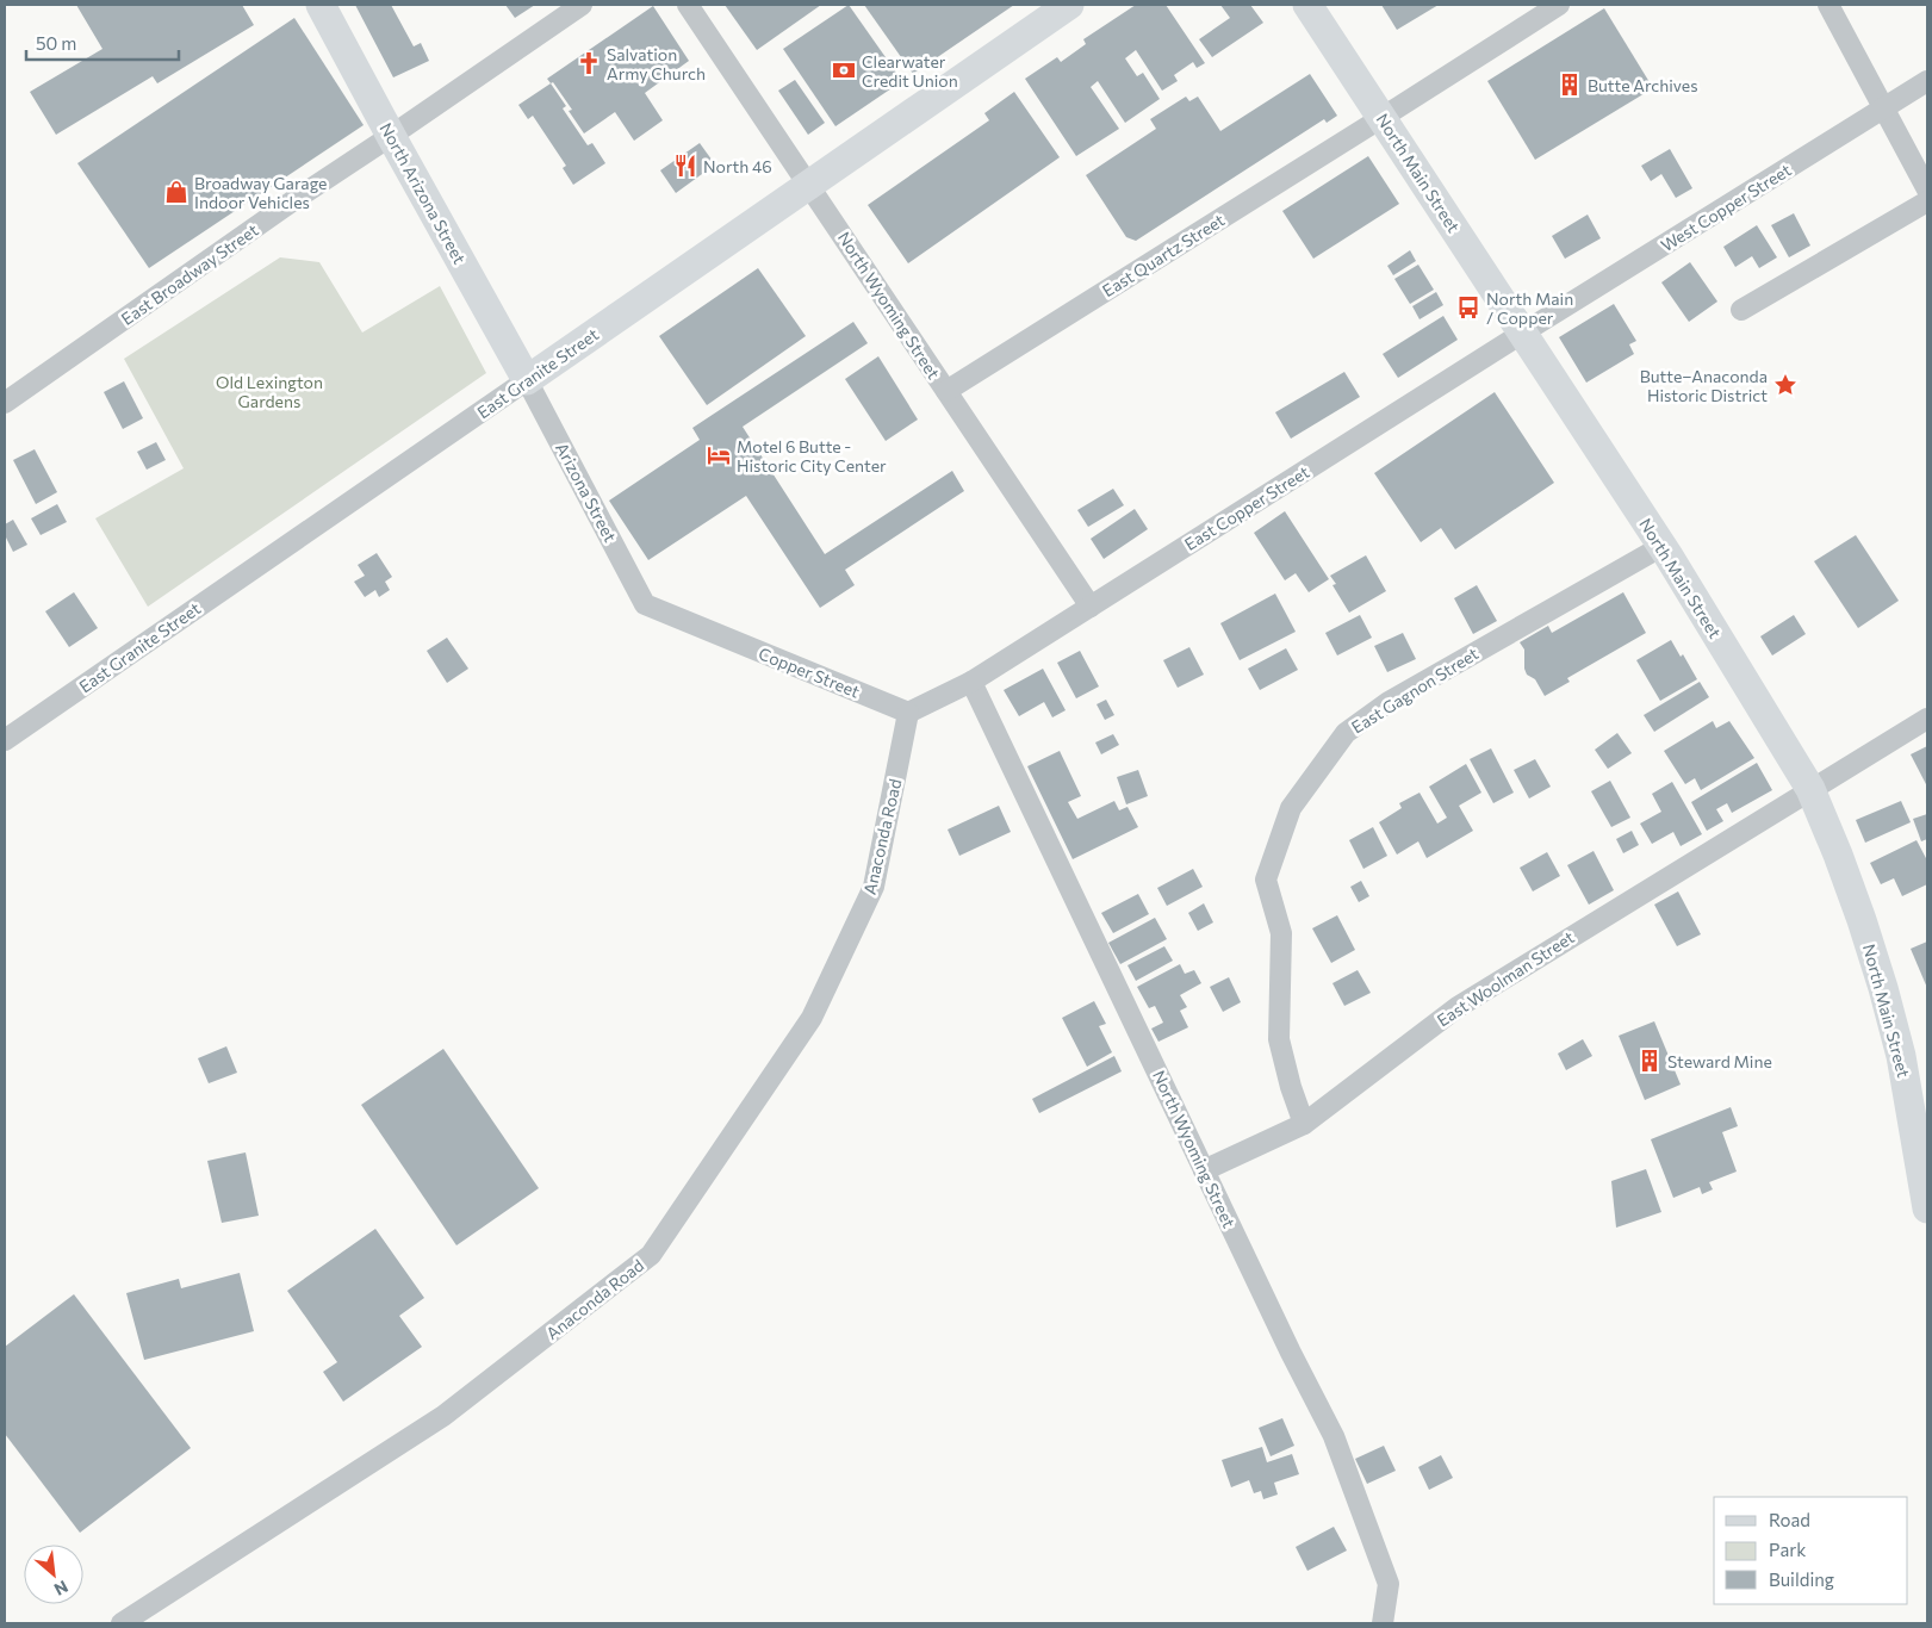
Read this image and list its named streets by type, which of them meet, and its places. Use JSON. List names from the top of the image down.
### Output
{
  "streets": {
    "main road": ["North Main Street", "North Arizona Street", "East Granite Street"],
    "street": [
      "West Copper Street",
      "East Quartz Street",
      "East Broadway Street",
      "North Wyoming Street",
      "Arizona Street",
      "East Copper Street",
      "Copper Street",
      "East Gagnon Street",
      "Anaconda Road",
      "East Woolman Street"
    ]
  },
  "crossings": [
    ["North Main Street", "West Copper Street"],
    ["North Main Street", "East Quartz Street"],
    ["North Main Street", "East Copper Street"],
    ["North Main Street", "East Gagnon Street"],
    ["North Main Street", "East Woolman Street"],
    ["North Arizona Street", "East Broadway Street"],
    ["North Arizona Street", "East Granite Street"],
    ["North Arizona Street", "Arizona Street"],
    ["West Copper Street", "East Copper Street"],
    ["East Quartz Street", "North Wyoming Street"],
    ["North Wyoming Street", "East Granite Street"],
    ["North Wyoming Street", "East Copper Street"],
    ["North Wyoming Street", "East Woolman Street"],
    ["East Granite Street", "Arizona Street"],
    ["Arizona Street", "Copper Street"],
    ["Copper Street", "Anaconda Road"],
    ["East Gagnon Street", "East Woolman Street"]
  ],
  "parks": ["Old Lexington Gardens"],
  "places": {
    "church": ["Salvation Army Church"],
    "bank": ["Clearwater Credit Union"],
    "building": ["Butte Archives", "Steward Mine"],
    "restaurant": ["North 46"],
    "shop": ["Broadway Garage Indoor Vehicles"],
    "bus stop": ["North Main / Copper"],
    "place": ["Butte–Anaconda Historic District"],
    "hotel": ["Motel 6 Butte - Historic City Center"]
  },
  "legend": ["Road", "Park", "Building"],
  "scale_bar": "50 m",
  "north": "bottom right"
}
